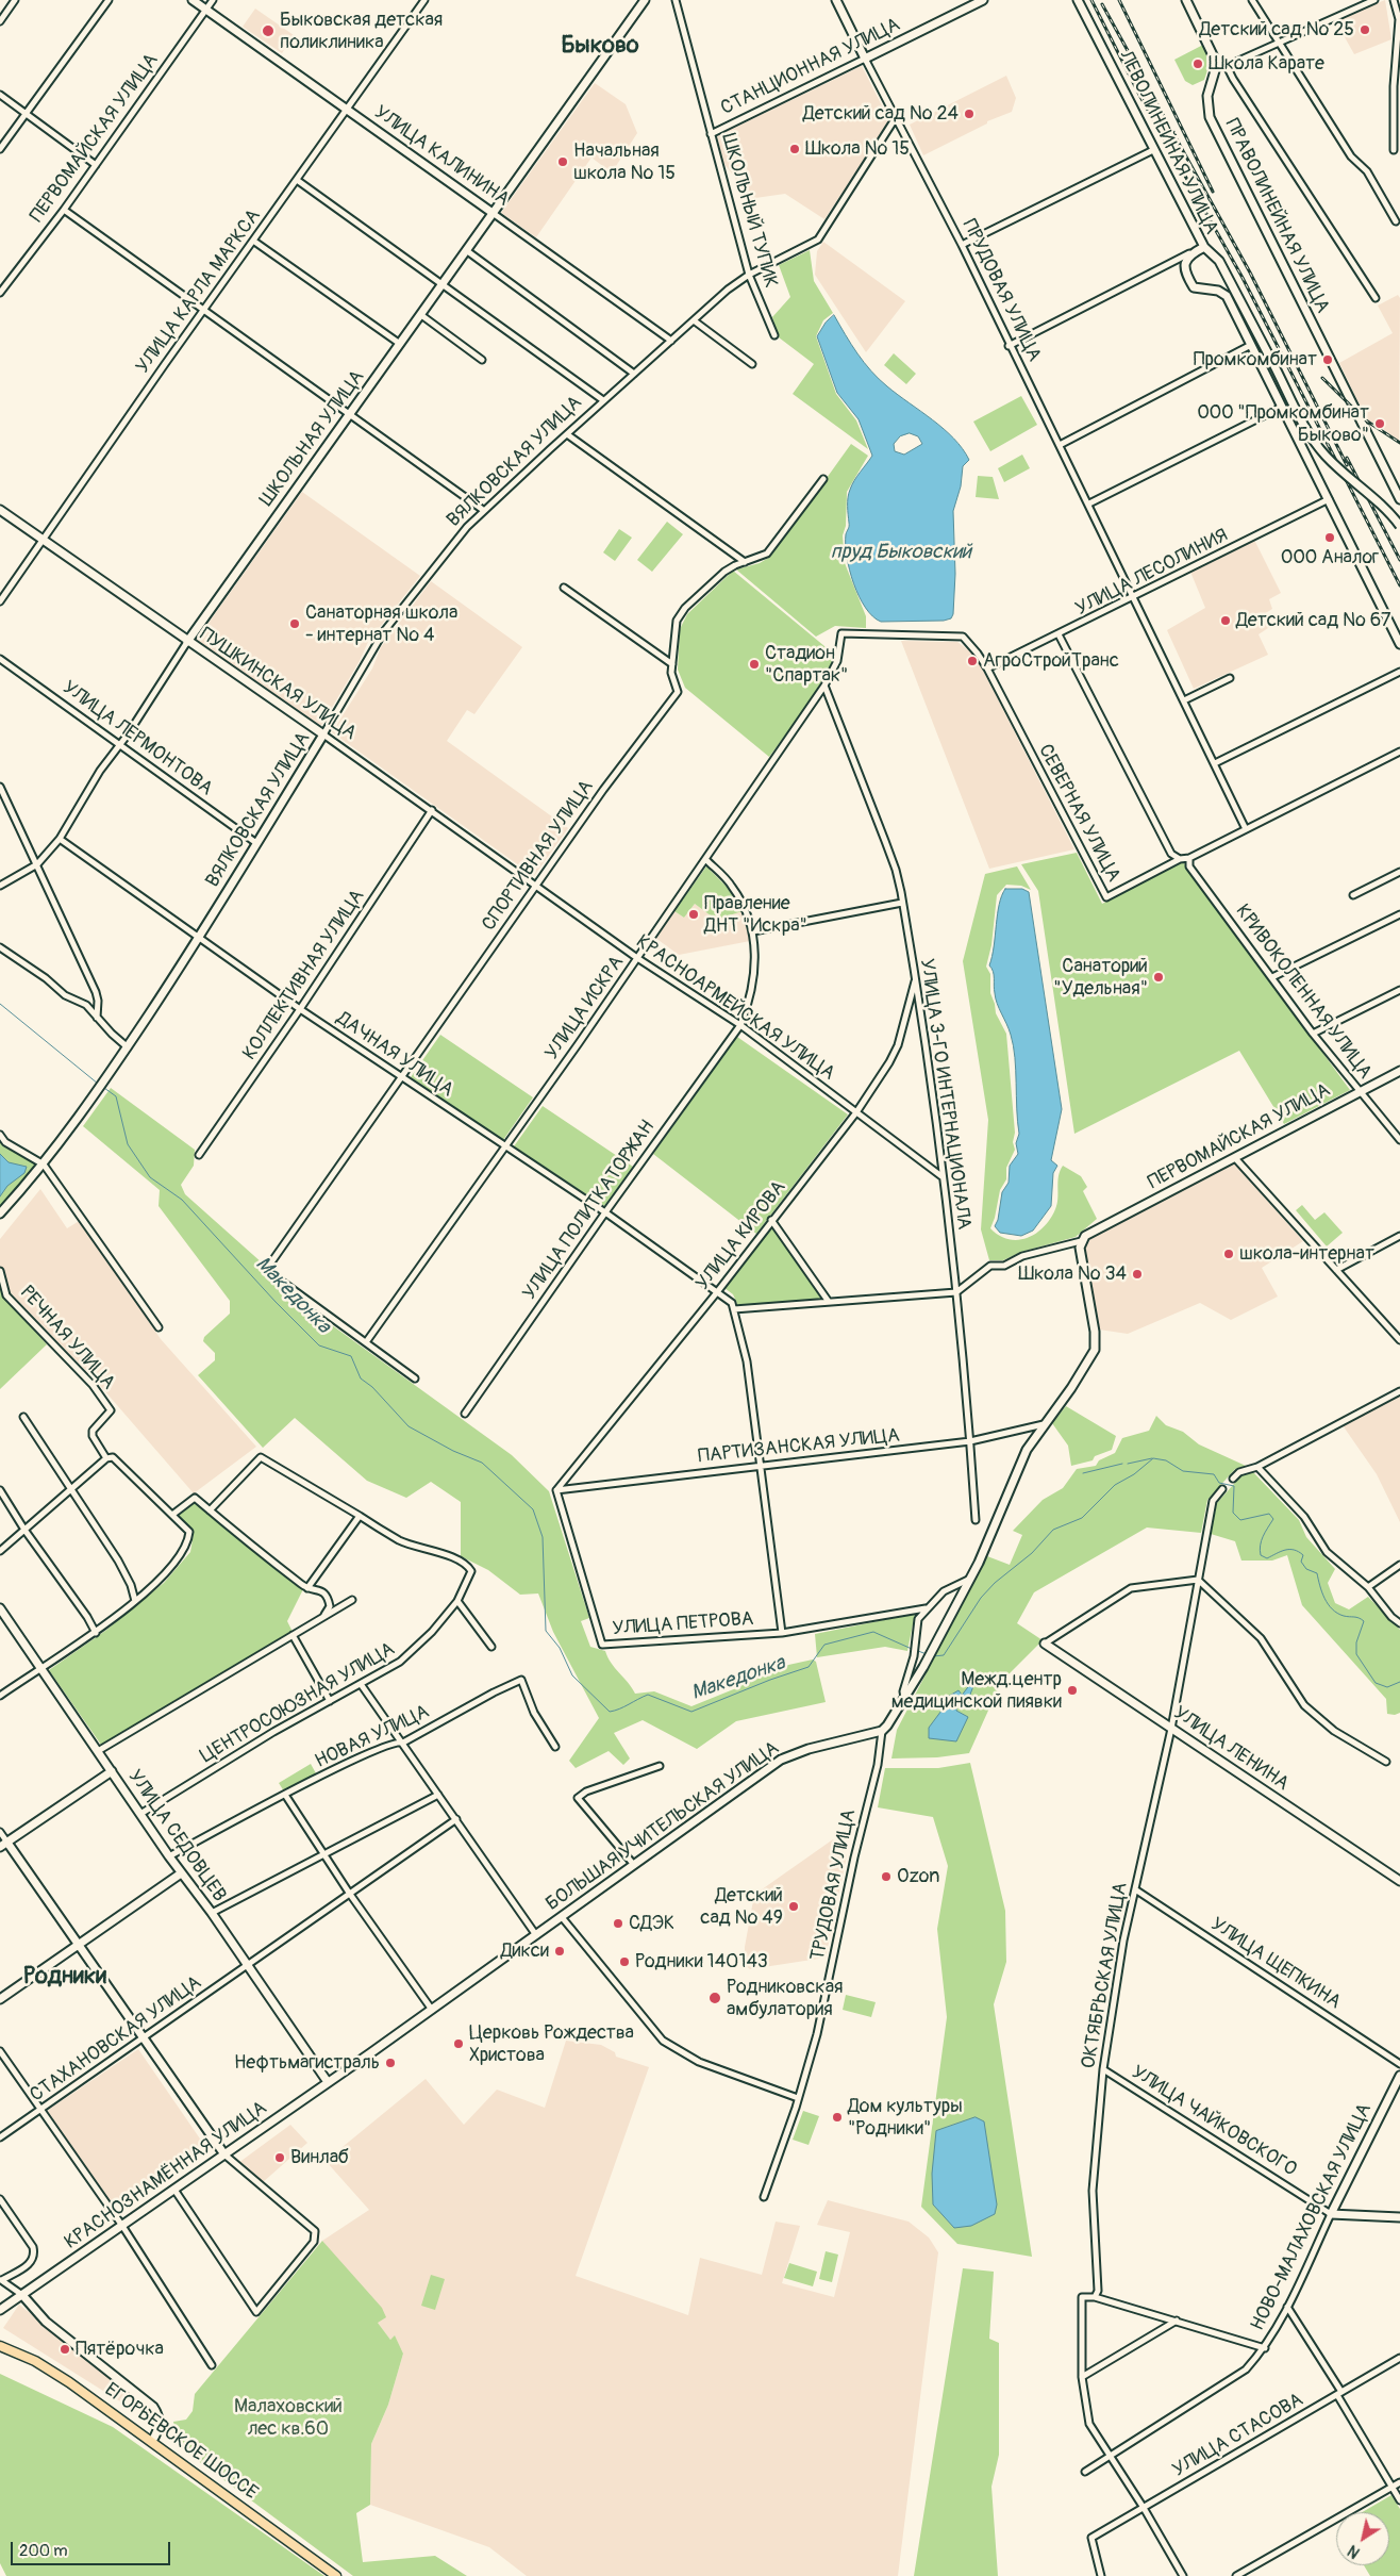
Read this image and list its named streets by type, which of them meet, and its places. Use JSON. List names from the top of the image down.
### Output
{
  "streets": {
    "main road": [
      "СТАНЦИОННАЯ УЛИЦА",
      "ПЕРВОМАЙСКАЯ УЛИЦА",
      "ЛЕВОЛИНЕЙНАЯ УЛИЦА",
      "УЛИЦА КАЛИНИНА",
      "ПРАВОЛИНЕЙНАЯ УЛИЦА",
      "ПРУДОВАЯ УЛИЦА",
      "ШКОЛЬНАЯ УЛИЦА",
      "ВЯЛКОВСКАЯ УЛИЦА",
      "ПУШКИНСКАЯ УЛИЦА",
      "УЛИЦА ЛЕНИНА",
      "БОЛЬШАЯ УЧИТЕЛЬСКАЯ УЛИЦА",
      "УЛИЦА СЕДОВЦЕВ",
      "УЛИЦА ЧАЙКОВСКОГО",
      "КРАСНОЗНАМЁННАЯ УЛИЦА",
      "НОВО-МАЛАХОВСКАЯ УЛИЦА",
      "ЕГОРЬЕВСКОЕ ШОССЕ"
    ],
    "street": [
      "ШКОЛЬНЫЙ ТУПИК",
      "УЛИЦА КАРЛА МАРКСА",
      "УЛИЦА ЛЕСОЛИНИЯ",
      "УЛИЦА ЛЕРМОНТОВА",
      "СЕВЕРНАЯ УЛИЦА",
      "СПОРТИВНАЯ УЛИЦА",
      "КОЛЛЕКТИВНАЯ УЛИЦА",
      "КРИВОКОЛЕННАЯ УЛИЦА",
      "УЛИЦА ИСКРА",
      "КРАСНОАРМЕЙСКАЯ УЛИЦА",
      "ДАЧНАЯ УЛИЦА",
      "УЛИЦА 3-ГО ИНТЕРНАЦИОНАЛА",
      "УЛИЦА ПОЛИТКАТОРЖАН",
      "УЛИЦА КИРОВА",
      "РЕЧНАЯ УЛИЦА",
      "ПАРТИЗАНСКАЯ УЛИЦА",
      "УЛИЦА ПЕТРОВА",
      "ЦЕНТРОСОЮЗНАЯ УЛИЦА",
      "НОВАЯ УЛИЦА",
      "ТРУДОВАЯ УЛИЦА",
      "УЛИЦА ЩЕПКИНА",
      "ОКТЯБРЬСКАЯ УЛИЦА",
      "СТАХАНОВСКАЯ УЛИЦА",
      "УЛИЦА СТАСОВА"
    ]
  },
  "crossings": [
    ["СТАНЦИОННАЯ УЛИЦА", "ШКОЛЬНЫЙ ТУПИК"],
    ["СТАНЦИОННАЯ УЛИЦА", "ПРУДОВАЯ УЛИЦА"],
    ["ПЕРВОМАЙСКАЯ УЛИЦА", "УЛИЦА КАЛИНИНА"],
    ["ПЕРВОМАЙСКАЯ УЛИЦА", "КРИВОКОЛЕННАЯ УЛИЦА"],
    ["ЛЕВОЛИНЕЙНАЯ УЛИЦА", "УЛИЦА ЛЕСОЛИНИЯ"],
    ["УЛИЦА КАЛИНИНА", "УЛИЦА КАРЛА МАРКСА"],
    ["УЛИЦА КАЛИНИНА", "ШКОЛЬНАЯ УЛИЦА"],
    ["УЛИЦА КАЛИНИНА", "ВЯЛКОВСКАЯ УЛИЦА"],
    ["ШКОЛЬНЫЙ ТУПИК", "ВЯЛКОВСКАЯ УЛИЦА"],
    ["ПРУДОВАЯ УЛИЦА", "ВЯЛКОВСКАЯ УЛИЦА"],
    ["ПРУДОВАЯ УЛИЦА", "УЛИЦА ЛЕСОЛИНИЯ"],
    ["УЛИЦА КАРЛА МАРКСА", "ПУШКИНСКАЯ УЛИЦА"],
    ["ШКОЛЬНАЯ УЛИЦА", "ПУШКИНСКАЯ УЛИЦА"],
    ["ШКОЛЬНАЯ УЛИЦА", "УЛИЦА ЛЕРМОНТОВА"],
    ["ШКОЛЬНАЯ УЛИЦА", "ДАЧНАЯ УЛИЦА"],
    ["ВЯЛКОВСКАЯ УЛИЦА", "ПУШКИНСКАЯ УЛИЦА"],
    ["ВЯЛКОВСКАЯ УЛИЦА", "УЛИЦА ЛЕРМОНТОВА"],
    ["ВЯЛКОВСКАЯ УЛИЦА", "ДАЧНАЯ УЛИЦА"],
    ["УЛИЦА ЛЕСОЛИНИЯ", "СЕВЕРНАЯ УЛИЦА"],
    ["УЛИЦА ЛЕСОЛИНИЯ", "УЛИЦА ИСКРА"],
    ["ПУШКИНСКАЯ УЛИЦА", "СПОРТИВНАЯ УЛИЦА"],
    ["ПУШКИНСКАЯ УЛИЦА", "КОЛЛЕКТИВНАЯ УЛИЦА"],
    ["ПУШКИНСКАЯ УЛИЦА", "КРАСНОАРМЕЙСКАЯ УЛИЦА"],
    ["СЕВЕРНАЯ УЛИЦА", "УЛИЦА ИСКРА"],
    ["СПОРТИВНАЯ УЛИЦА", "УЛИЦА ИСКРА"],
    ["СПОРТИВНАЯ УЛИЦА", "КРАСНОАРМЕЙСКАЯ УЛИЦА"],
    ["СПОРТИВНАЯ УЛИЦА", "ДАЧНАЯ УЛИЦА"],
    ["КОЛЛЕКТИВНАЯ УЛИЦА", "ДАЧНАЯ УЛИЦА"],
    ["УЛИЦА ИСКРА", "КРАСНОАРМЕЙСКАЯ УЛИЦА"],
    ["УЛИЦА ИСКРА", "ДАЧНАЯ УЛИЦА"],
    ["УЛИЦА ИСКРА", "УЛИЦА 3-ГО ИНТЕРНАЦИОНАЛА"],
    ["УЛИЦА ИСКРА", "УЛИЦА ПОЛИТКАТОРЖАН"],
    ["КРАСНОАРМЕЙСКАЯ УЛИЦА", "УЛИЦА 3-ГО ИНТЕРНАЦИОНАЛА"],
    ["КРАСНОАРМЕЙСКАЯ УЛИЦА", "УЛИЦА ПОЛИТКАТОРЖАН"],
    ["КРАСНОАРМЕЙСКАЯ УЛИЦА", "УЛИЦА КИРОВА"],
    ["ДАЧНАЯ УЛИЦА", "УЛИЦА ПОЛИТКАТОРЖАН"],
    ["ДАЧНАЯ УЛИЦА", "УЛИЦА КИРОВА"],
    ["УЛИЦА 3-ГО ИНТЕРНАЦИОНАЛА", "УЛИЦА КИРОВА"],
    ["УЛИЦА 3-ГО ИНТЕРНАЦИОНАЛА", "ПАРТИЗАНСКАЯ УЛИЦА"],
    ["УЛИЦА КИРОВА", "ПАРТИЗАНСКАЯ УЛИЦА"],
    ["УЛИЦА КИРОВА", "УЛИЦА ПЕТРОВА"],
    ["ПАРТИЗАНСКАЯ УЛИЦА", "УЛИЦА ПЕТРОВА"],
    ["ЦЕНТРОСОЮЗНАЯ УЛИЦА", "УЛИЦА СЕДОВЦЕВ"],
    ["НОВАЯ УЛИЦА", "УЛИЦА СЕДОВЦЕВ"],
    ["УЛИЦА ЛЕНИНА", "ОКТЯБРЬСКАЯ УЛИЦА"],
    ["БОЛЬШАЯ УЧИТЕЛЬСКАЯ УЛИЦА", "УЛИЦА СЕДОВЦЕВ"],
    ["БОЛЬШАЯ УЧИТЕЛЬСКАЯ УЛИЦА", "ТРУДОВАЯ УЛИЦА"],
    ["БОЛЬШАЯ УЧИТЕЛЬСКАЯ УЛИЦА", "КРАСНОЗНАМЁННАЯ УЛИЦА"],
    ["УЛИЦА СЕДОВЦЕВ", "СТАХАНОВСКАЯ УЛИЦА"],
    ["УЛИЦА СЕДОВЦЕВ", "КРАСНОЗНАМЁННАЯ УЛИЦА"],
    ["УЛИЦА ЩЕПКИНА", "ОКТЯБРЬСКАЯ УЛИЦА"],
    ["ОКТЯБРЬСКАЯ УЛИЦА", "УЛИЦА ЧАЙКОВСКОГО"],
    ["УЛИЦА ЧАЙКОВСКОГО", "НОВО-МАЛАХОВСКАЯ УЛИЦА"]
  ],
  "districts": ["Быково", "Родники"],
  "water": ["пруд Быковский", "Македонка"],
  "parks": ["Малаховский лес кв.60"],
  "places": [
    "Детский сад № 25",
    "Быковская детская поликлиника",
    "Школа Карате",
    "Детский сад № 24",
    "Школа № 15",
    "Начальная школа № 15",
    "Промкомбинат",
    "ООО \"Промкомбинат Быково\"",
    "ООО Аналог",
    "Детский сад № 67",
    "Санаторная школа - интернат № 4",
    "АгроСтройТранс",
    "Стадион \"Спартак\"",
    "Правление ДНТ \"Искра\"",
    "Санаторий \"Удельная\"",
    "школа-интернат",
    "Школа № 34",
    "Межд.центр медицинской пиявки",
    "Ozon",
    "Детский сад № 49",
    "СДЭК",
    "Дикси",
    "Родники 140143",
    "Родниковская амбулатория",
    "Церковь Рождества Христова",
    "Нефтьмагистраль",
    "Дом культуры \"Родники\"",
    "Винлаб",
    "Пятёрочка"
  ],
  "scale_bar": "200 m",
  "north": "bottom left"
}
